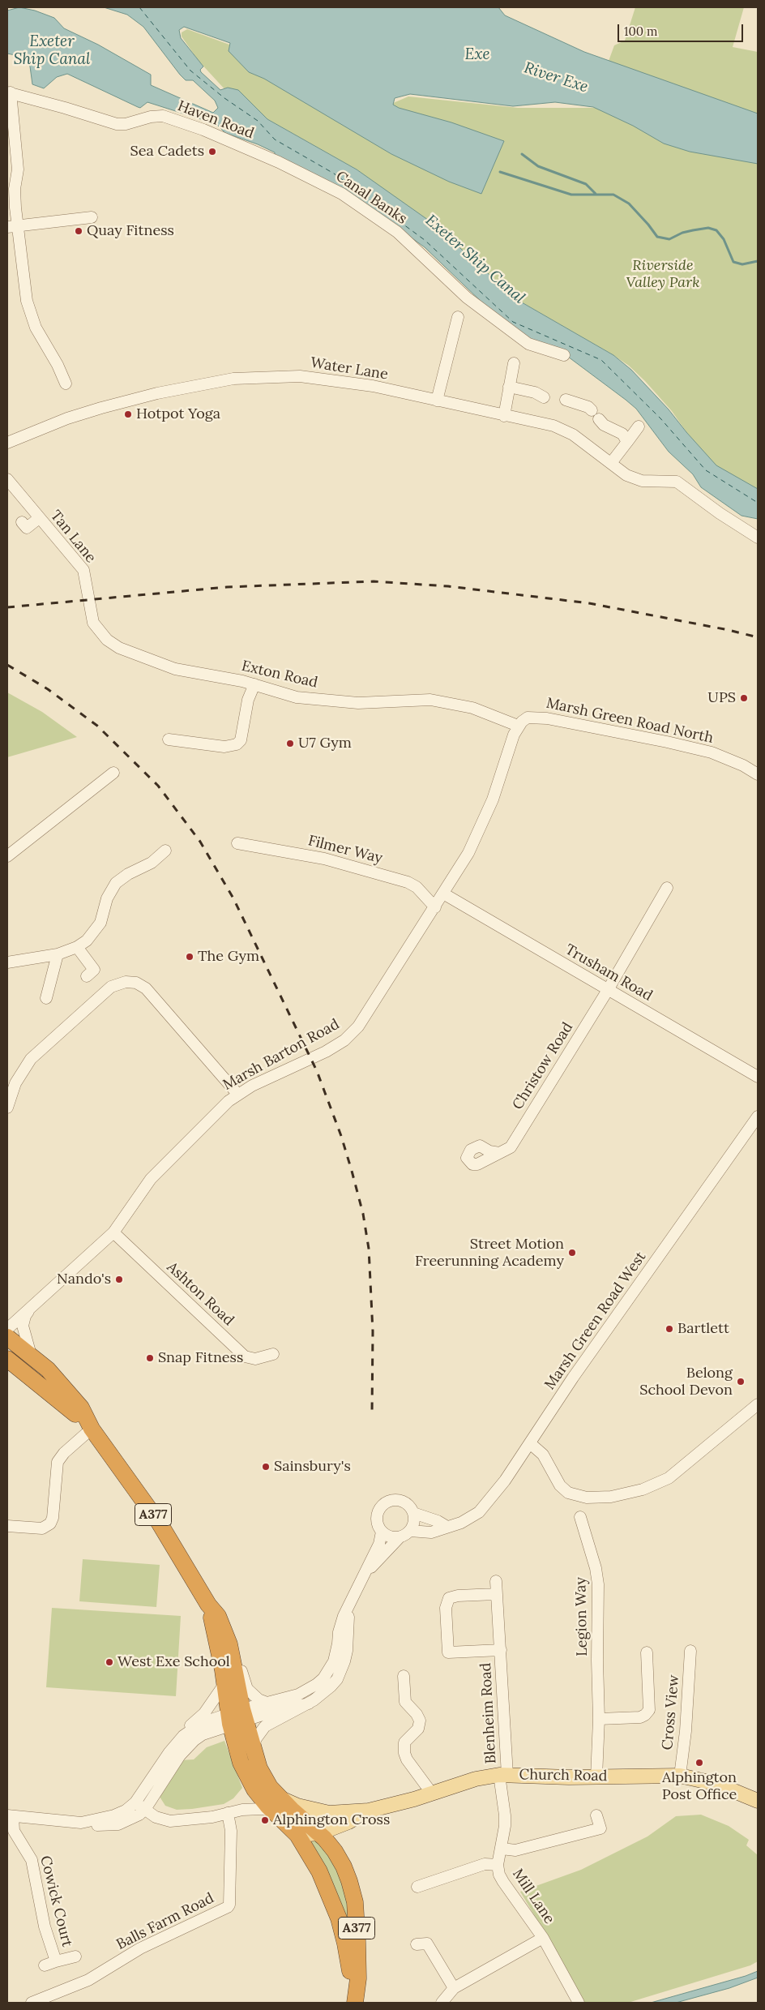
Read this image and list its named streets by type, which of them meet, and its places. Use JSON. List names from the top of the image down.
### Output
{
  "streets": {
    "highway": ["A377"],
    "main road": ["Church Road"],
    "street": [
      "Haven Road",
      "Canal Banks",
      "Water Lane",
      "Tan Lane",
      "Exton Road",
      "Marsh Green Road North",
      "Filmer Way",
      "Trusham Road",
      "Marsh Barton Road",
      "Christow Road",
      "Ashton Road",
      "Marsh Green Road West",
      "Legion Way",
      "Cross View",
      "Blenheim Road",
      "Mill Lane",
      "Cowick Court",
      "Balls Farm Road"
    ]
  },
  "crossings": [
    ["Haven Road", "Canal Banks"],
    ["Tan Lane", "Exton Road"],
    ["Exton Road", "Marsh Green Road North"],
    ["Exton Road", "Marsh Barton Road"],
    ["Marsh Green Road North", "Marsh Barton Road"],
    ["Filmer Way", "Marsh Barton Road"],
    ["Trusham Road", "Marsh Barton Road"],
    ["Trusham Road", "Christow Road"],
    ["Marsh Barton Road", "Ashton Road"],
    ["Marsh Barton Road", "A377"],
    ["A377", "Church Road"],
    ["Legion Way", "Church Road"],
    ["Cross View", "Church Road"],
    ["Blenheim Road", "Church Road"],
    ["Blenheim Road", "Mill Lane"],
    ["Church Road", "Mill Lane"]
  ],
  "water": ["Exeter Ship Canal", "Exe", "River Exe"],
  "parks": ["Riverside Valley Park"],
  "places": [
    "Sea Cadets",
    "Quay Fitness",
    "Hotpot Yoga",
    "UPS",
    "U7 Gym",
    "The Gym",
    "Street Motion Freerunning Academy",
    "Nando's",
    "Bartlett",
    "Snap Fitness",
    "Belong School Devon",
    "Sainsbury's",
    "West Exe School",
    "Alphington Post Office",
    "Alphington Cross"
  ],
  "scale_bar": "100 m"
}
